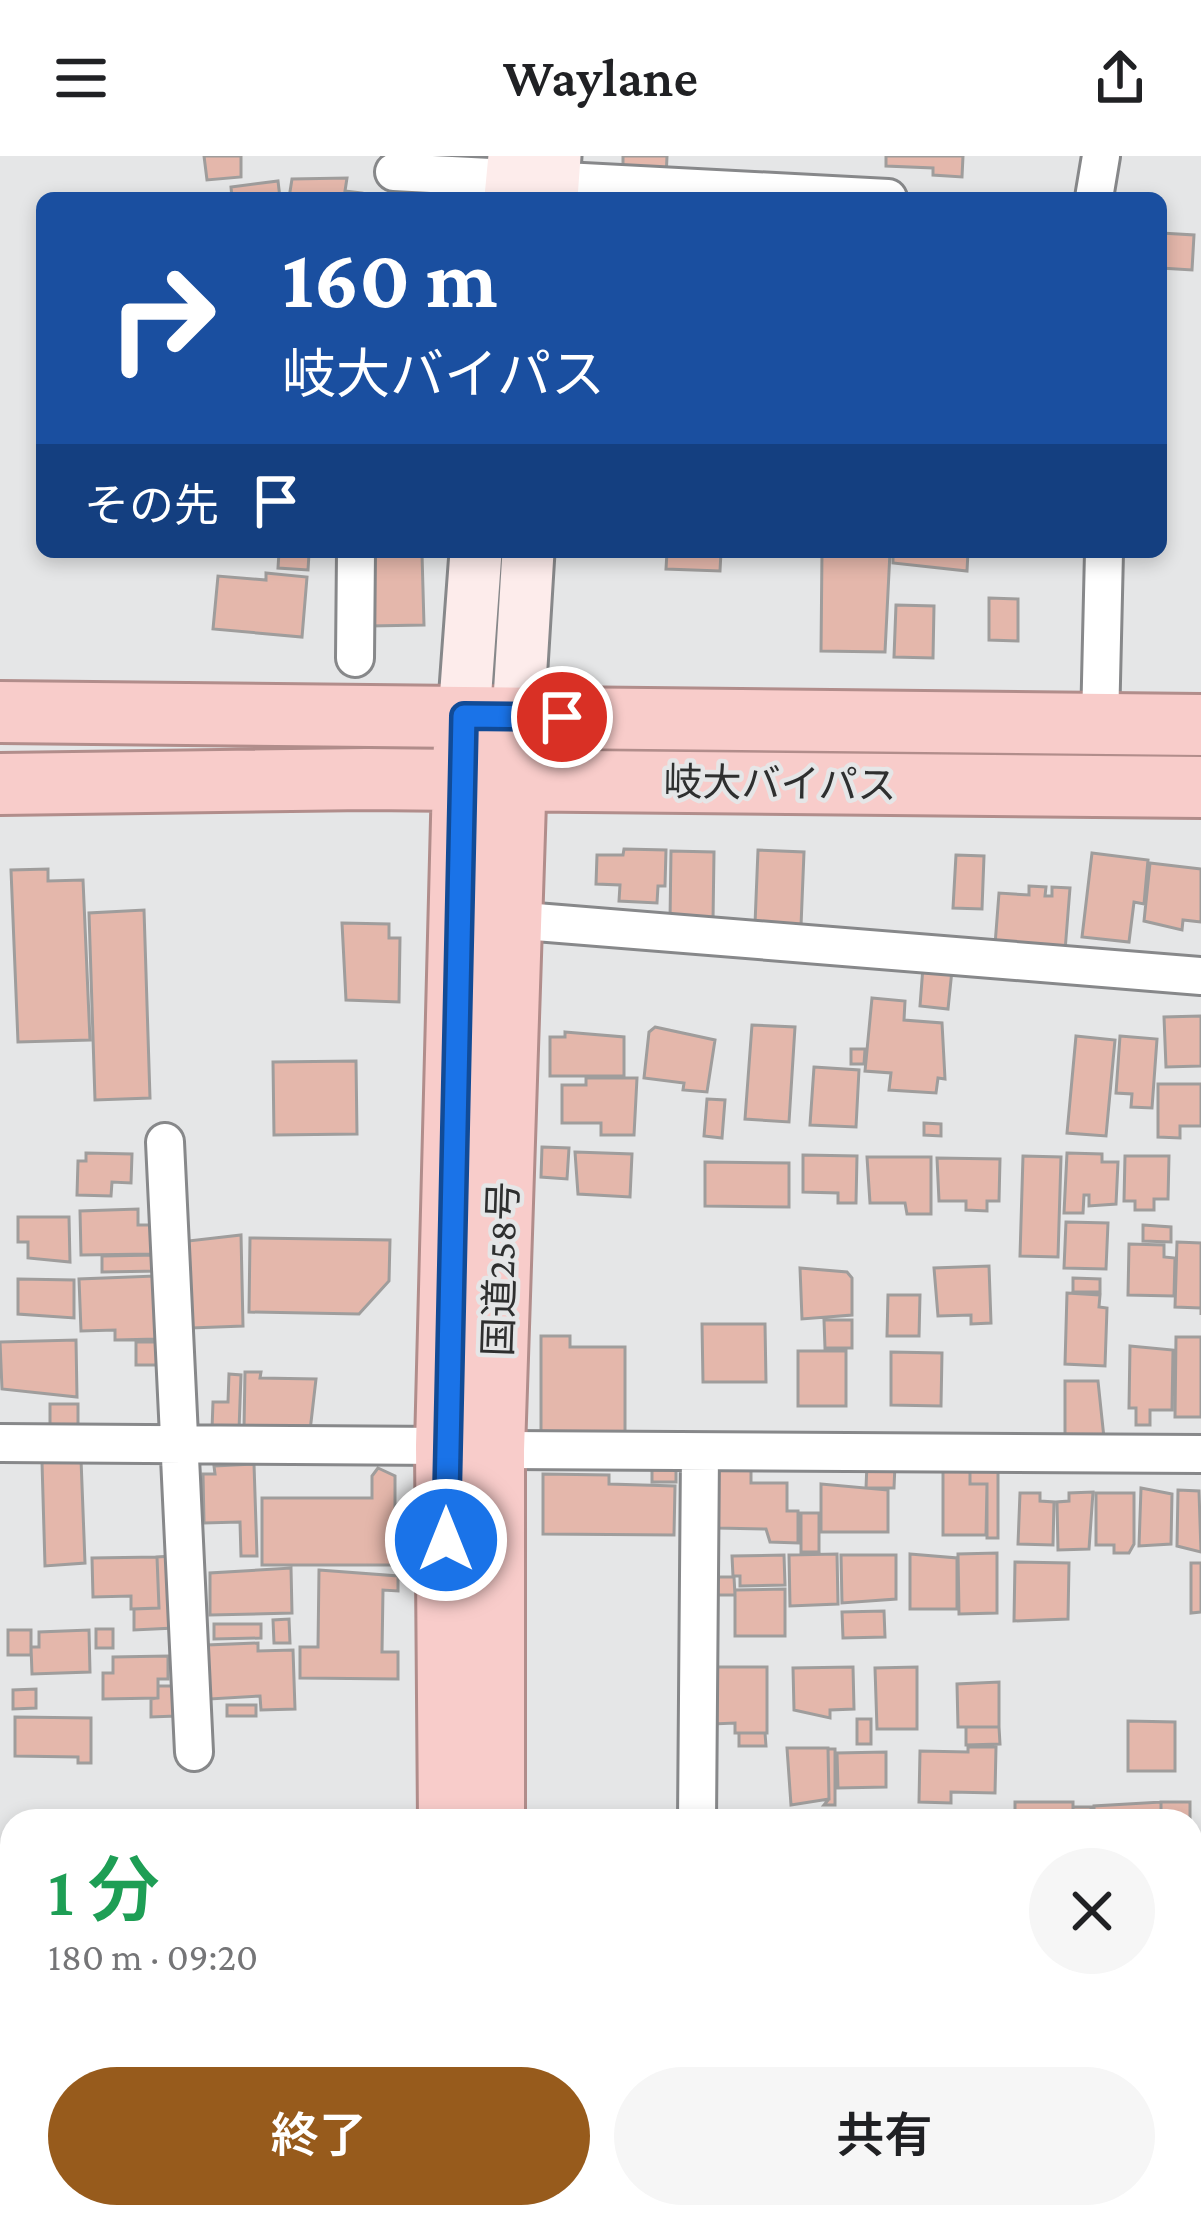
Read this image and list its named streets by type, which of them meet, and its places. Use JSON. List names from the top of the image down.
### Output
{
  "streets": {
    "highway": ["岐大バイパス", "国道258号"]
  },
  "crossings": [
    ["岐大バイパス", "国道258号"]
  ],
  "page": {
    "header": "Waylane",
    "turn": ["160 m", "岐大バイパス"],
    "then": "その先",
    "heading": ["1 分", "180 m · 09:20"],
    "buttons": ["終了", "共有"]
  }
}
